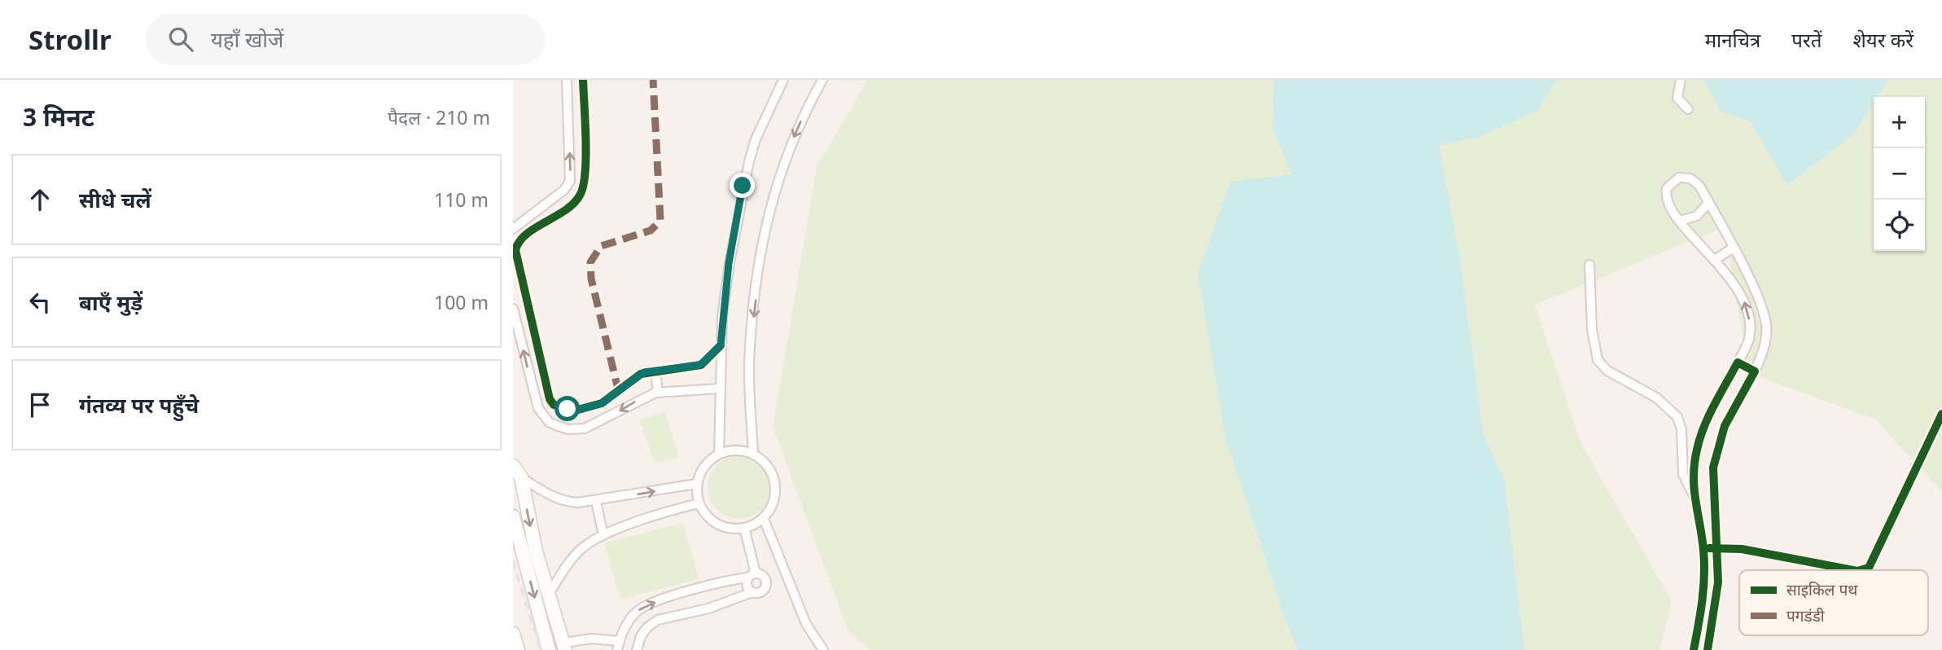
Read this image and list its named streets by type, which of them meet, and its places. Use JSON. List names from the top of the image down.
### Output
{
  "legend": ["साइकिल पथ", "पगडंडी"],
  "page": {
    "header": "Strollr",
    "search": "यहाँ खोजें",
    "nav": ["मानचित्र", "परतें", "शेयर करें"],
    "heading": ["3 मिनट", "पैदल · 210 m"],
    "map_buttons": ["+", "−"],
    "list": [
      ["सीधे चलें", "110 m"],
      ["बाएँ मुड़ें", "100 m"],
      "गंतव्य पर पहुँचे"
    ]
  }
}
